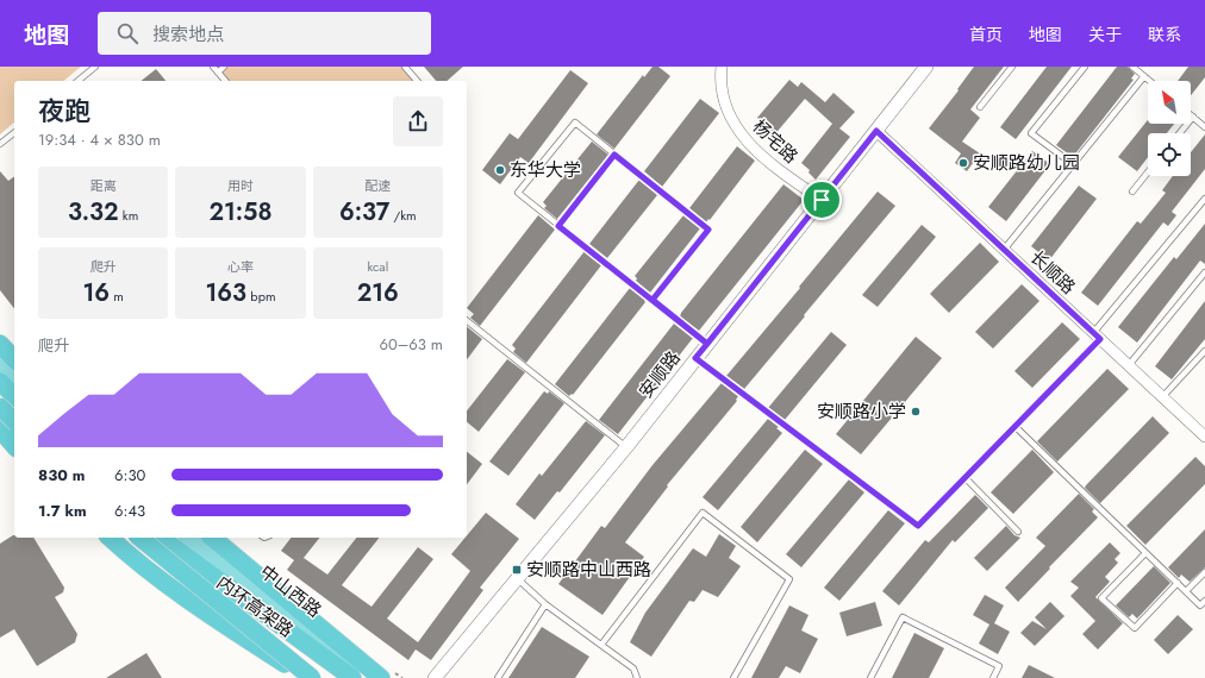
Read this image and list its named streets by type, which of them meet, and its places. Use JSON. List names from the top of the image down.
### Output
{
  "streets": {
    "highway": ["内环高架路"],
    "main road": ["中山西路"],
    "street": ["杨宅路", "长顺路", "安顺路"]
  },
  "crossings": [
    ["杨宅路", "安顺路"],
    ["长顺路", "安顺路"]
  ],
  "places": {
    "other": ["安顺路幼儿园", "东华大学", "安顺路小学"],
    "transit": ["安顺路中山西路"]
  },
  "north": "top left",
  "page": {
    "header": "地图",
    "search": "搜索地点",
    "nav": [
      "首页",
      "地图",
      "关于",
      "联系"
    ],
    "heading": ["夜跑", "19:34 · 4 × 830 m"],
    "stats": [
      ["距离", "3.32 km"],
      ["用时", "21:58"],
      ["配速", "6:37 /km"],
      ["爬升", "16 m"],
      ["心率", "163 bpm"],
      ["kcal", "216"]
    ],
    "chart": ["爬升", "60–63 m"],
    "list": [
      {
        "name": "830 m",
        "note": "6:30"
      },
      {
        "name": "1.7 km",
        "note": "6:43"
      }
    ]
  }
}
